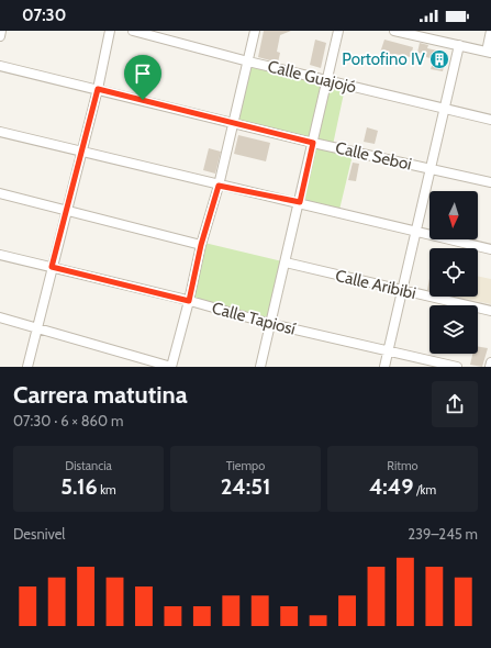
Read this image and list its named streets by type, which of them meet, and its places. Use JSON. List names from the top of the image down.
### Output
{
  "streets": {
    "street": [
      "Calle Guajojó",
      "Calle Seboi",
      "Calle Aribibi",
      "Calle Tapiosí"
    ]
  },
  "places": {
    "building": ["Portofino IV"]
  },
  "north": "bottom",
  "page": {
    "status": "07:30",
    "heading": ["Carrera matutina", "07:30 · 6 × 860 m"],
    "stats": [
      ["Distancia", "5.16 km"],
      ["Tiempo", "24:51"],
      ["Ritmo", "4:49 /km"]
    ],
    "chart": ["Desnivel", "239–245 m"]
  }
}
